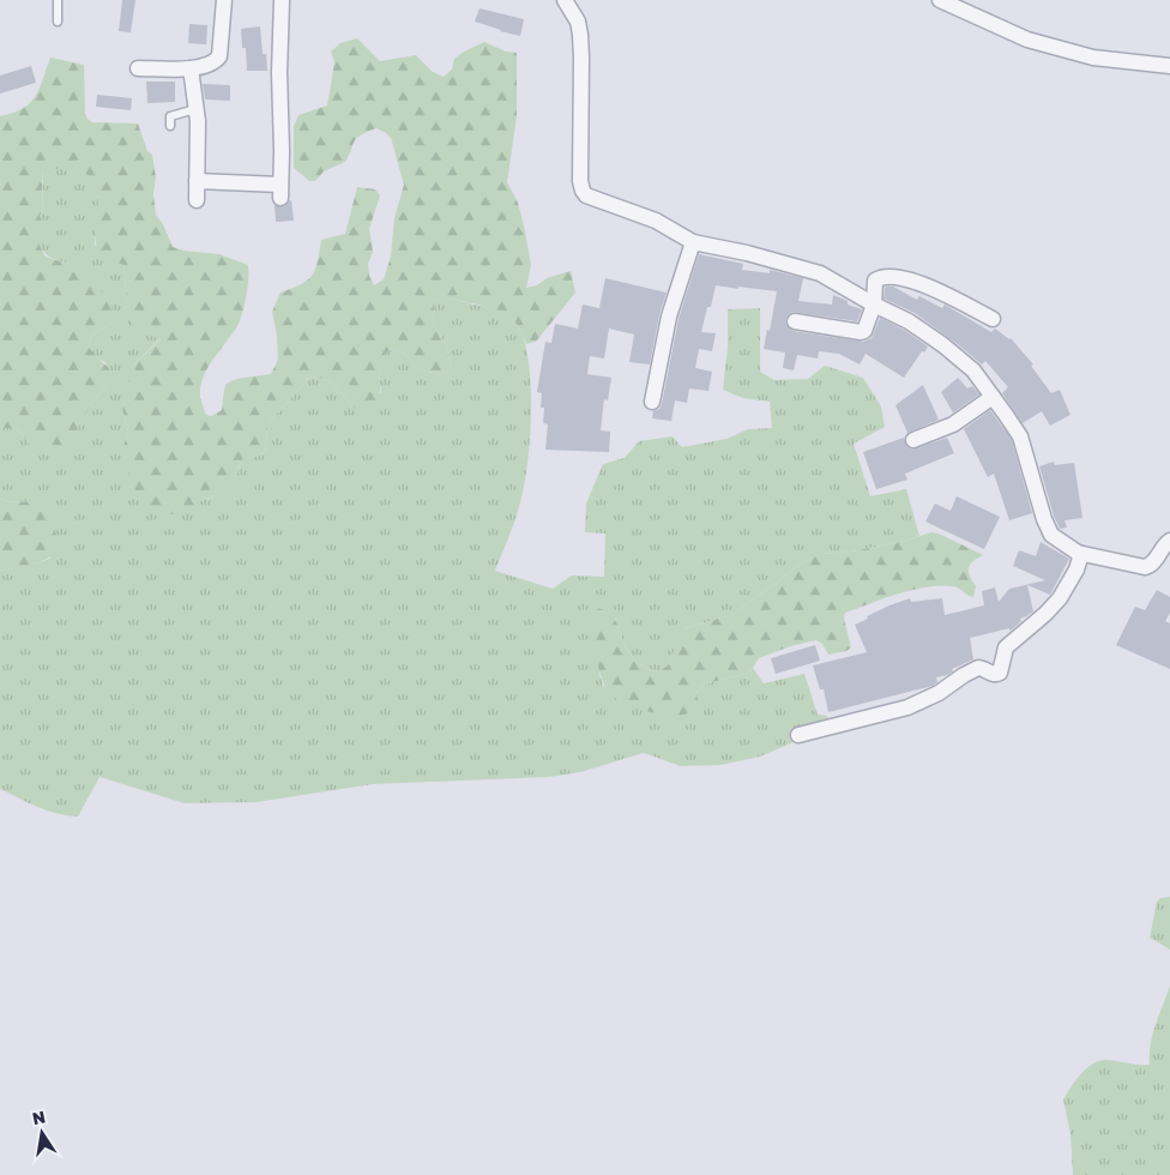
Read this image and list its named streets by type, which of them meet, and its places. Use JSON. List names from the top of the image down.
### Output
{
  "north": "top"
}
